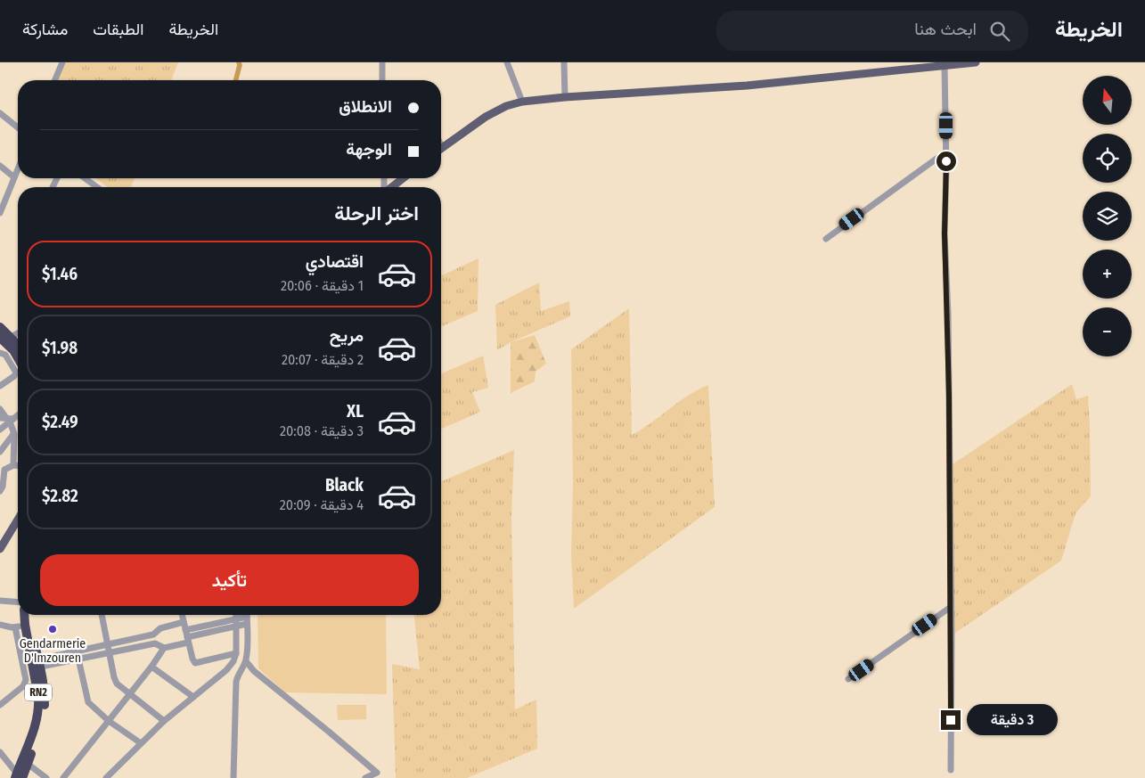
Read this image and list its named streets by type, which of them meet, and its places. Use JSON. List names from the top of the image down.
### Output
{
  "streets": {
    "highway": ["RN2"]
  },
  "places": ["Gendarmerie D'Imzouren"],
  "north": "top",
  "page": {
    "header": "الخريطة",
    "search": "ابحث هنا",
    "nav": ["الخريطة", "الطبقات", "مشاركة"],
    "map_buttons": ["+", "−"],
    "banner": ["الانطلاق", "الوجهة"],
    "heading": "اختر الرحلة",
    "list": [
      {
        "name": "اقتصادي",
        "note": "1 دقيقة · 20:06",
        "value": "$1.46"
      },
      {
        "name": "مريح",
        "note": "2 دقيقة · 20:07",
        "value": "$1.98"
      },
      {
        "name": "XL",
        "note": "3 دقيقة · 20:08",
        "value": "$2.49"
      },
      {
        "name": "Black",
        "note": "4 دقيقة · 20:09",
        "value": "$2.82"
      }
    ],
    "buttons": "تأكيد",
    "bubble": "3 دقيقة"
  }
}
